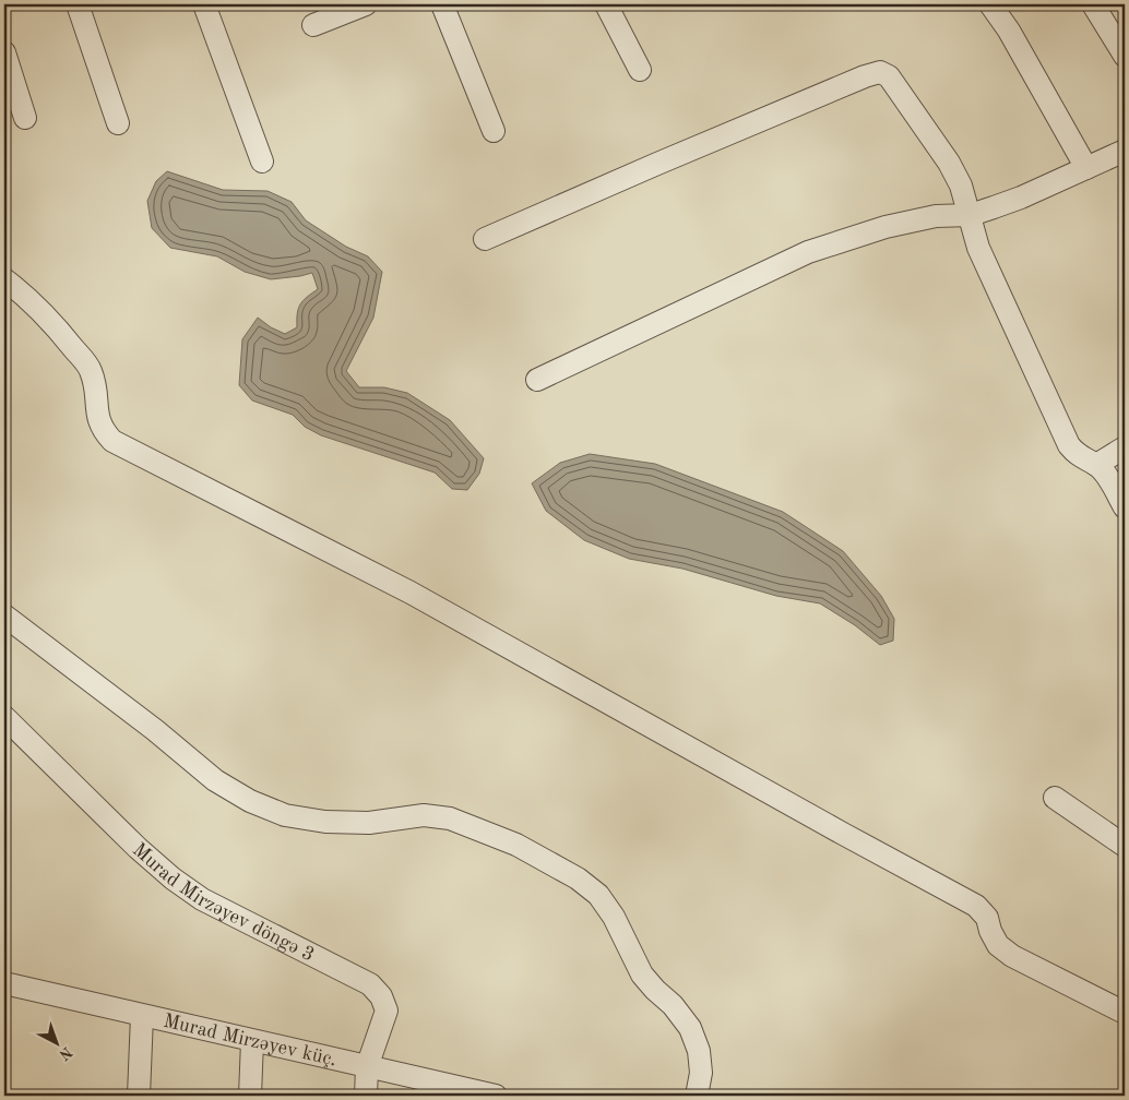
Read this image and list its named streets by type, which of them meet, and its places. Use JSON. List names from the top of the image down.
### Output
{
  "streets": {
    "street": ["Murad Mirzəyev döngə 3", "Murad Mirzəyev küç."]
  },
  "crossings": [
    ["Murad Mirzəyev döngə 3", "Murad Mirzəyev küç."]
  ],
  "north": "bottom right"
}
